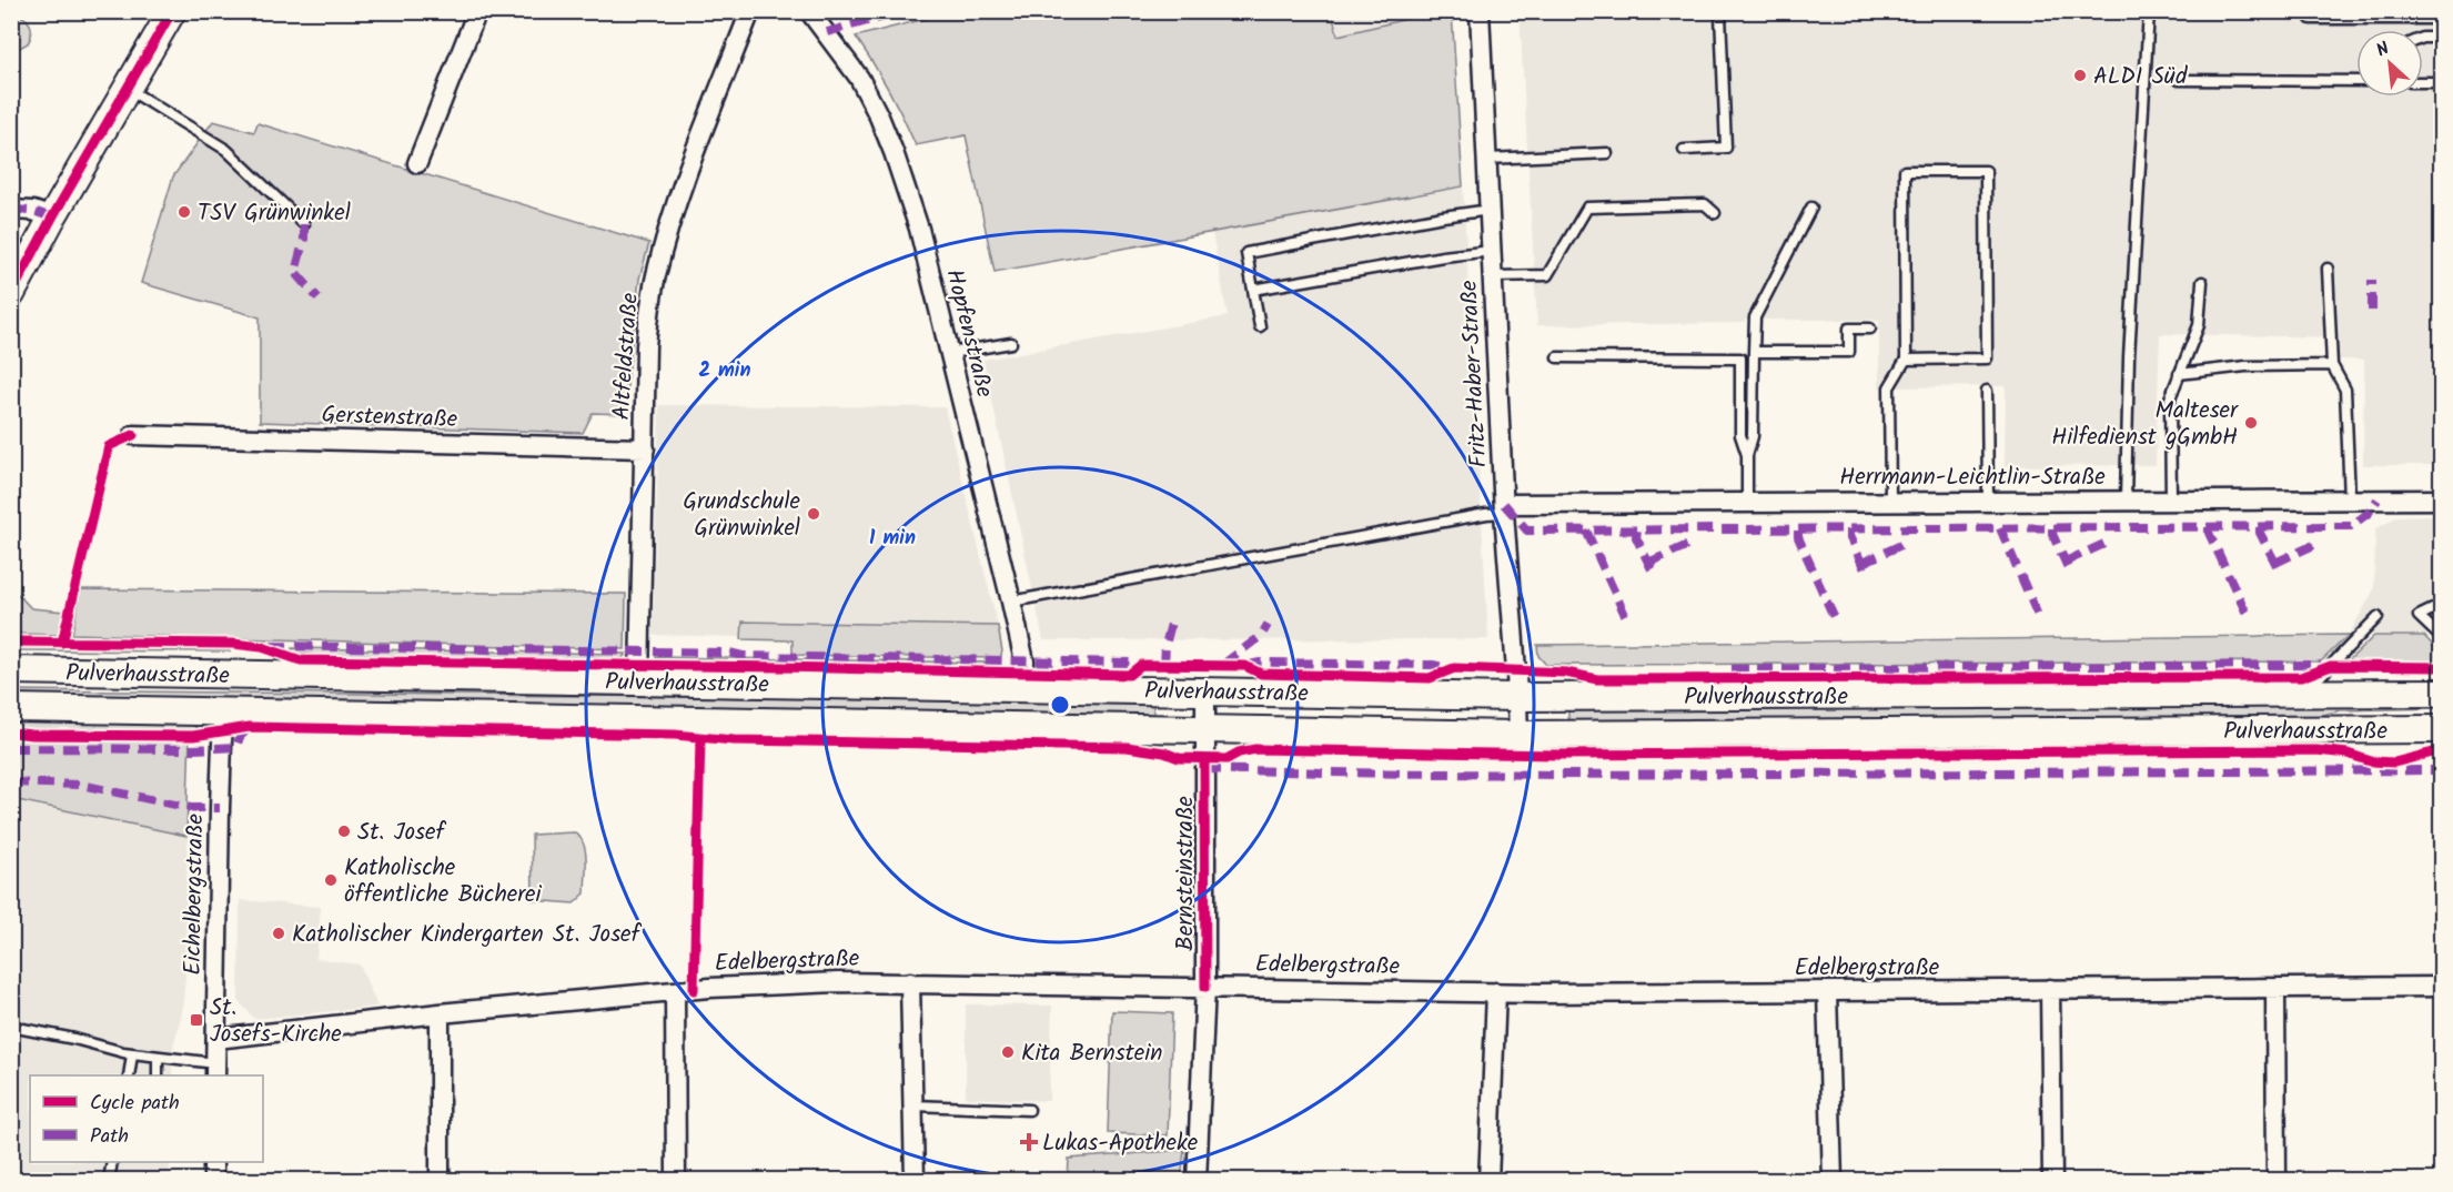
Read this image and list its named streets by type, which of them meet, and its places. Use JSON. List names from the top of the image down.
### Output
{
  "streets": {
    "main road": ["Pulverhausstraße"],
    "street": [
      "Hopfenstraße",
      "Altfeldstraße",
      "Fritz-Haber-Straße",
      "Gerstenstraße",
      "Herrmann-Leichtlin-Straße",
      "Bernsteinstraße",
      "Eichelbergstraße",
      "Edelbergstraße"
    ]
  },
  "crossings": [
    ["Hopfenstraße", "Pulverhausstraße"],
    ["Altfeldstraße", "Gerstenstraße"],
    ["Altfeldstraße", "Pulverhausstraße"],
    ["Fritz-Haber-Straße", "Herrmann-Leichtlin-Straße"],
    ["Fritz-Haber-Straße", "Pulverhausstraße"],
    ["Pulverhausstraße", "Bernsteinstraße"],
    ["Pulverhausstraße", "Eichelbergstraße"],
    ["Bernsteinstraße", "Edelbergstraße"],
    ["Eichelbergstraße", "Edelbergstraße"]
  ],
  "places": {
    "other": [
      "ALDI Süd",
      "TSV Grünwinkel",
      "Malteser Hilfedienst gGmbH",
      "Grundschule Grünwinkel",
      "St. Josef",
      "Katholische öffentliche Bücherei",
      "Katholischer Kindergarten St. Josef",
      "Kita Bernstein"
    ],
    "transit": ["St. Josefs-Kirche"],
    "health": ["Lukas-Apotheke"]
  },
  "legend": ["Cycle path", "Path"],
  "north": "top left",
  "rings": ["2 min", "1 min"]
}
